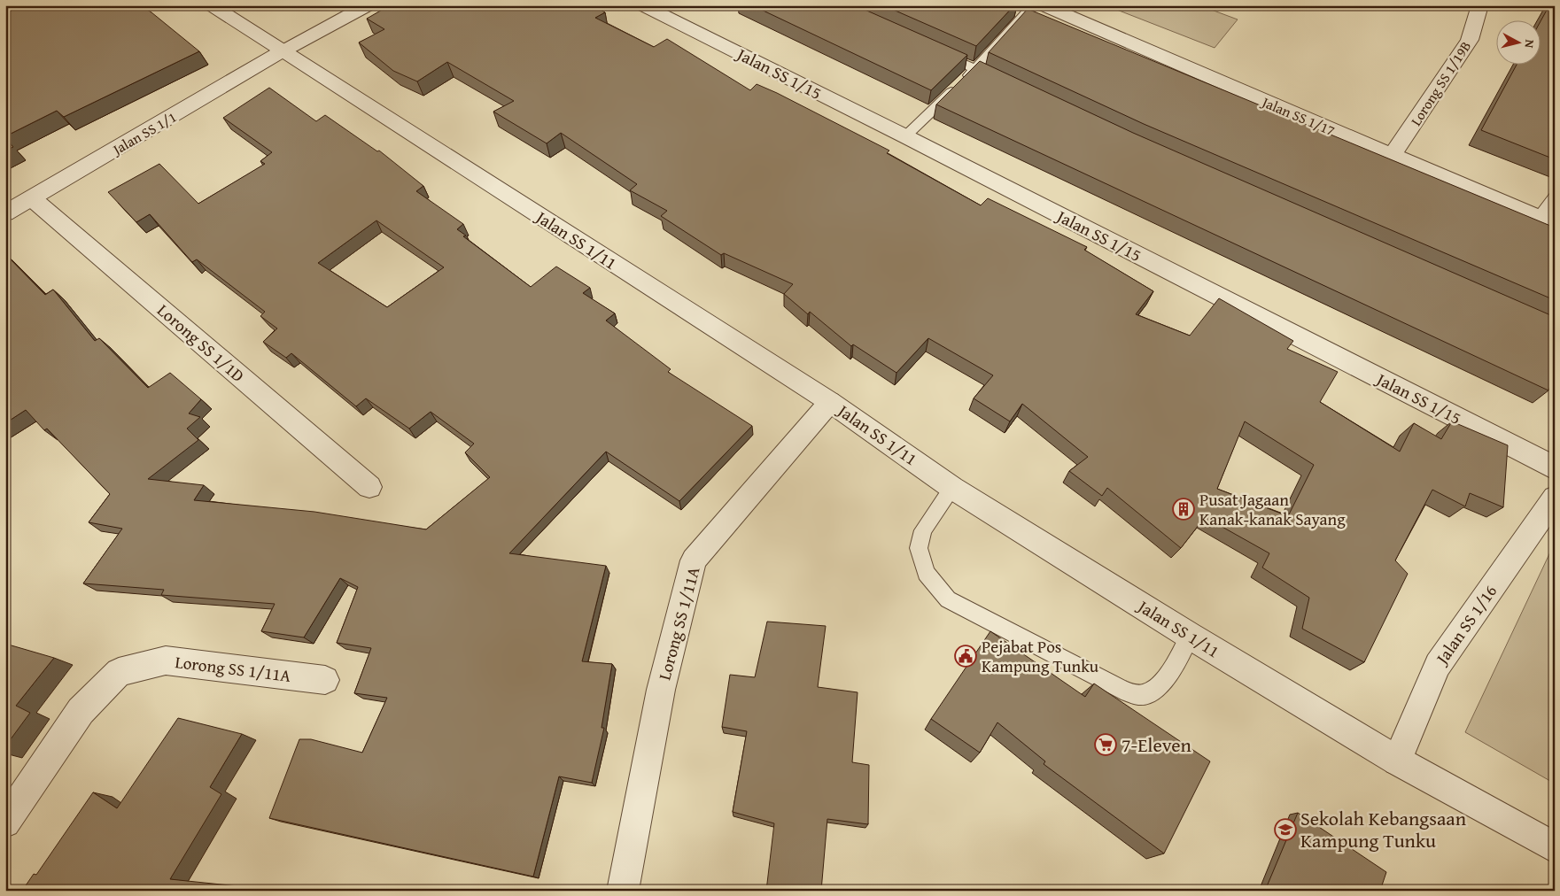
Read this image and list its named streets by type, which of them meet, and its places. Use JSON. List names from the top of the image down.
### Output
{
  "streets": {
    "street": [
      "Jalan SS 1/15",
      "Lorong SS 1/19B",
      "Jalan SS 1/17",
      "Jalan SS 1/1",
      "Jalan SS 1/11",
      "Lorong SS 1/1D",
      "Lorong SS 1/11A",
      "Jalan SS 1/16"
    ]
  },
  "crossings": [
    ["Lorong SS 1/19B", "Jalan SS 1/17"],
    ["Jalan SS 1/1", "Jalan SS 1/11"],
    ["Jalan SS 1/1", "Lorong SS 1/1D"],
    ["Jalan SS 1/11", "Lorong SS 1/11A"],
    ["Jalan SS 1/11", "Jalan SS 1/16"]
  ],
  "places": {
    "building": ["Pusat Jagaan Kanak-kanak Sayang"],
    "public building": ["Pejabat Pos Kampung Tunku"],
    "supermarket": ["7-Eleven"],
    "school or university": ["Sekolah Kebangsaan Kampung Tunku"]
  },
  "north": "right"
}
